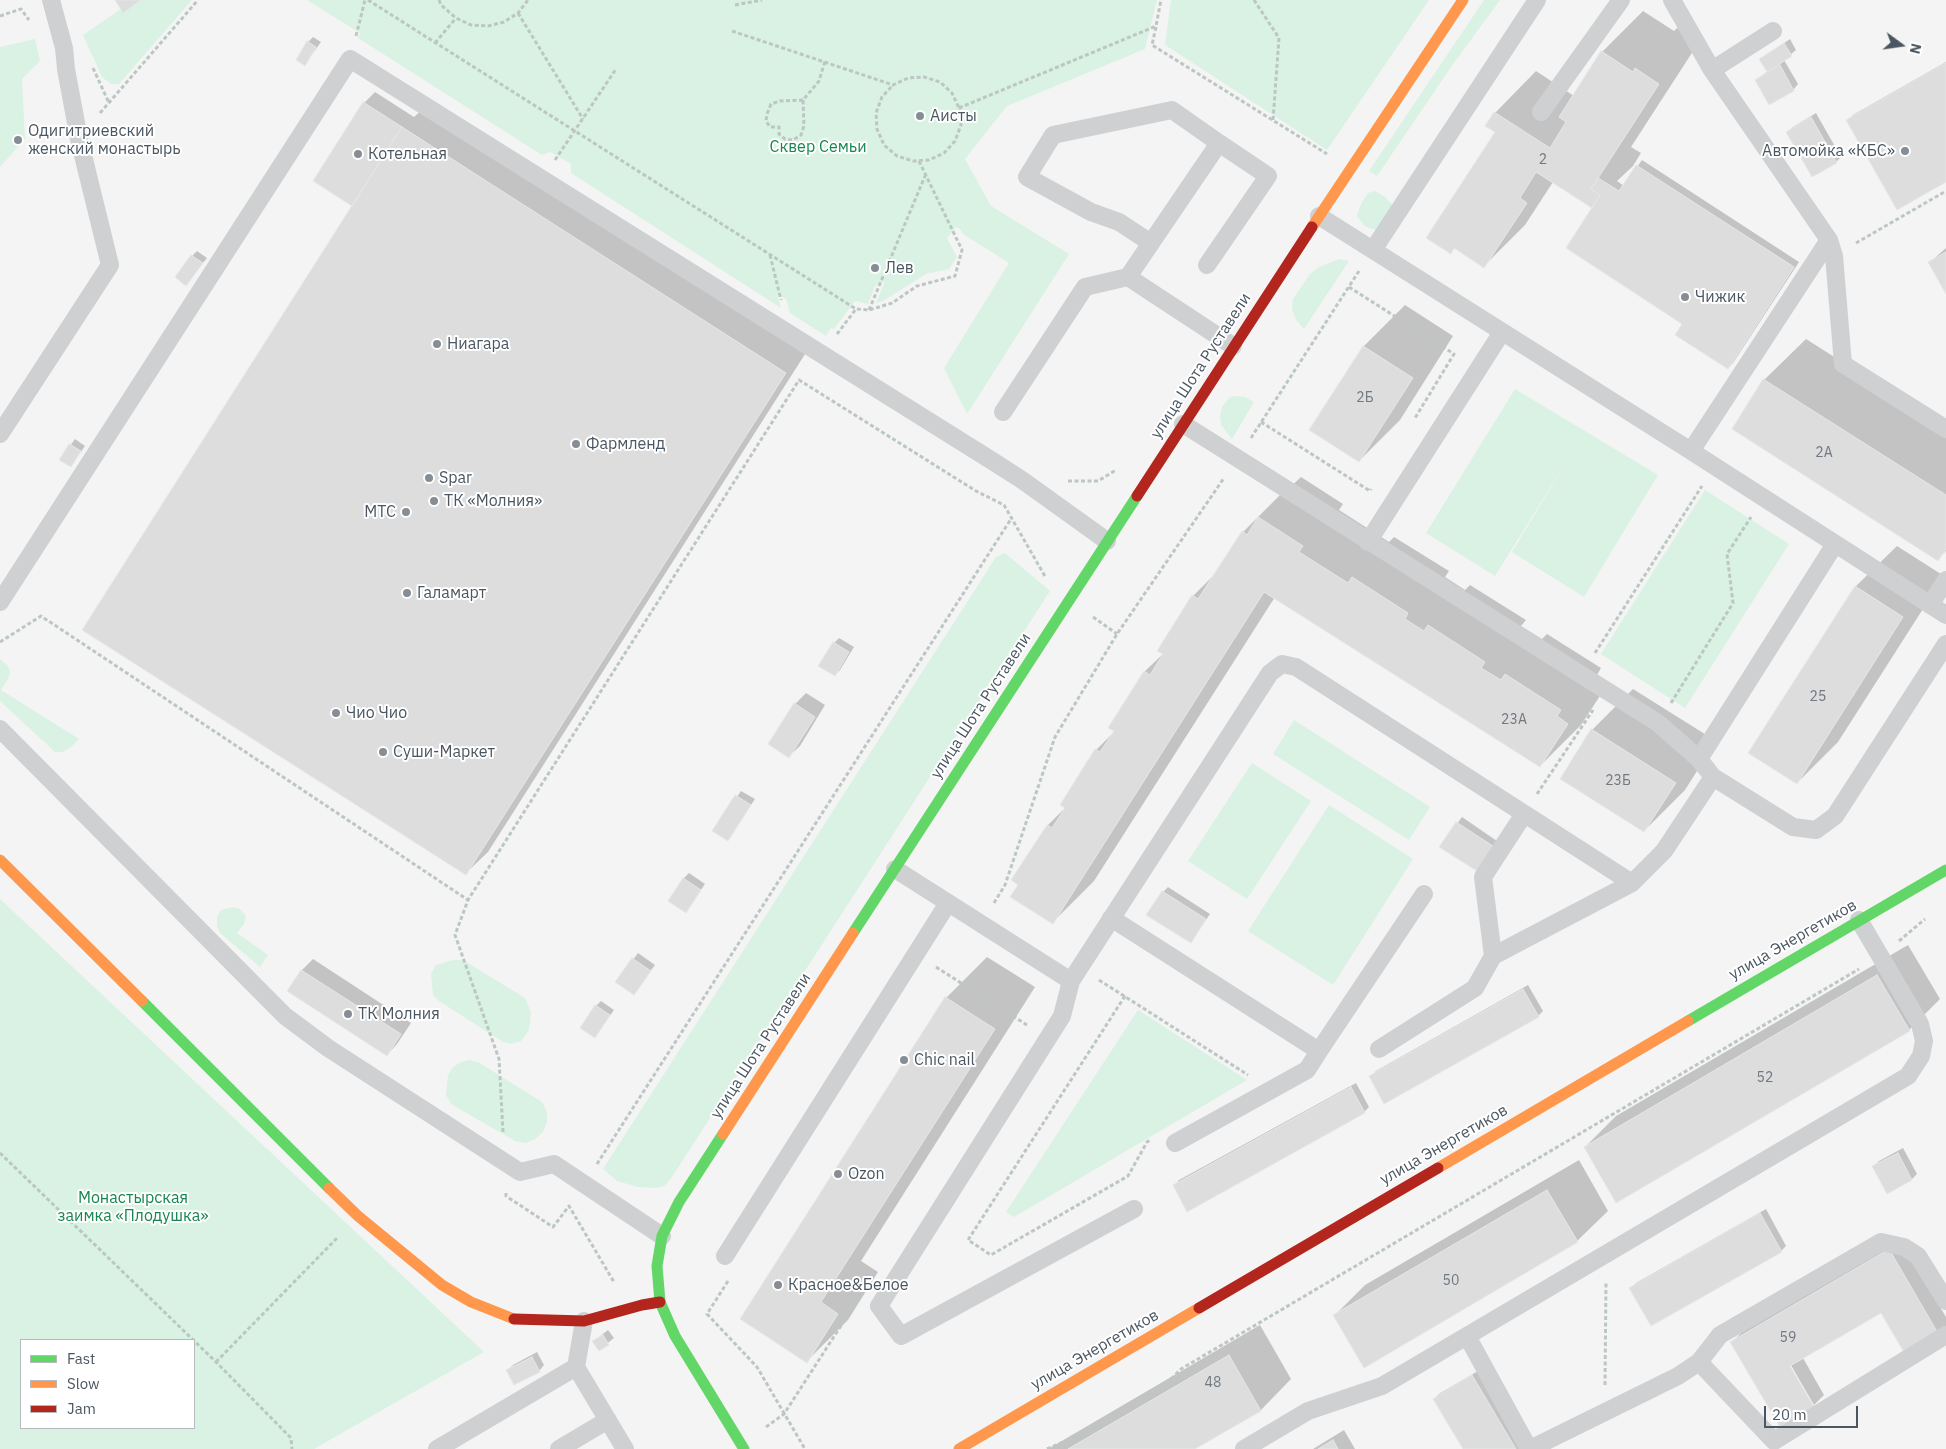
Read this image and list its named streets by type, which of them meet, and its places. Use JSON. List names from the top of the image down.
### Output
{
  "streets": {
    "street": ["улица Шота Руставели", "улица Энергетиков"]
  },
  "parks": ["Сквер Семьи", "Монастырская заимка «Плодушка»"],
  "places": [
    "Аисты",
    "Одигитриевский женский монастырь",
    "Автомойка «КБС»",
    "Котельная",
    "Лев",
    "Чижик",
    "Ниагара",
    "Фармленд",
    "Spar",
    "ТК «Молния»",
    "МТС",
    "Галамарт",
    "Чио Чио",
    "Суши-Маркет",
    "ТК Молния",
    "Chic nail",
    "Ozon",
    "Красное&Белое"
  ],
  "house_numbers": [
    "2",
    "2Б",
    "2А",
    "25",
    "23А",
    "23Б",
    "52",
    "50",
    "59",
    "48"
  ],
  "legend": ["Fast", "Slow", "Jam"],
  "scale_bar": "20 m",
  "north": "right"
}
